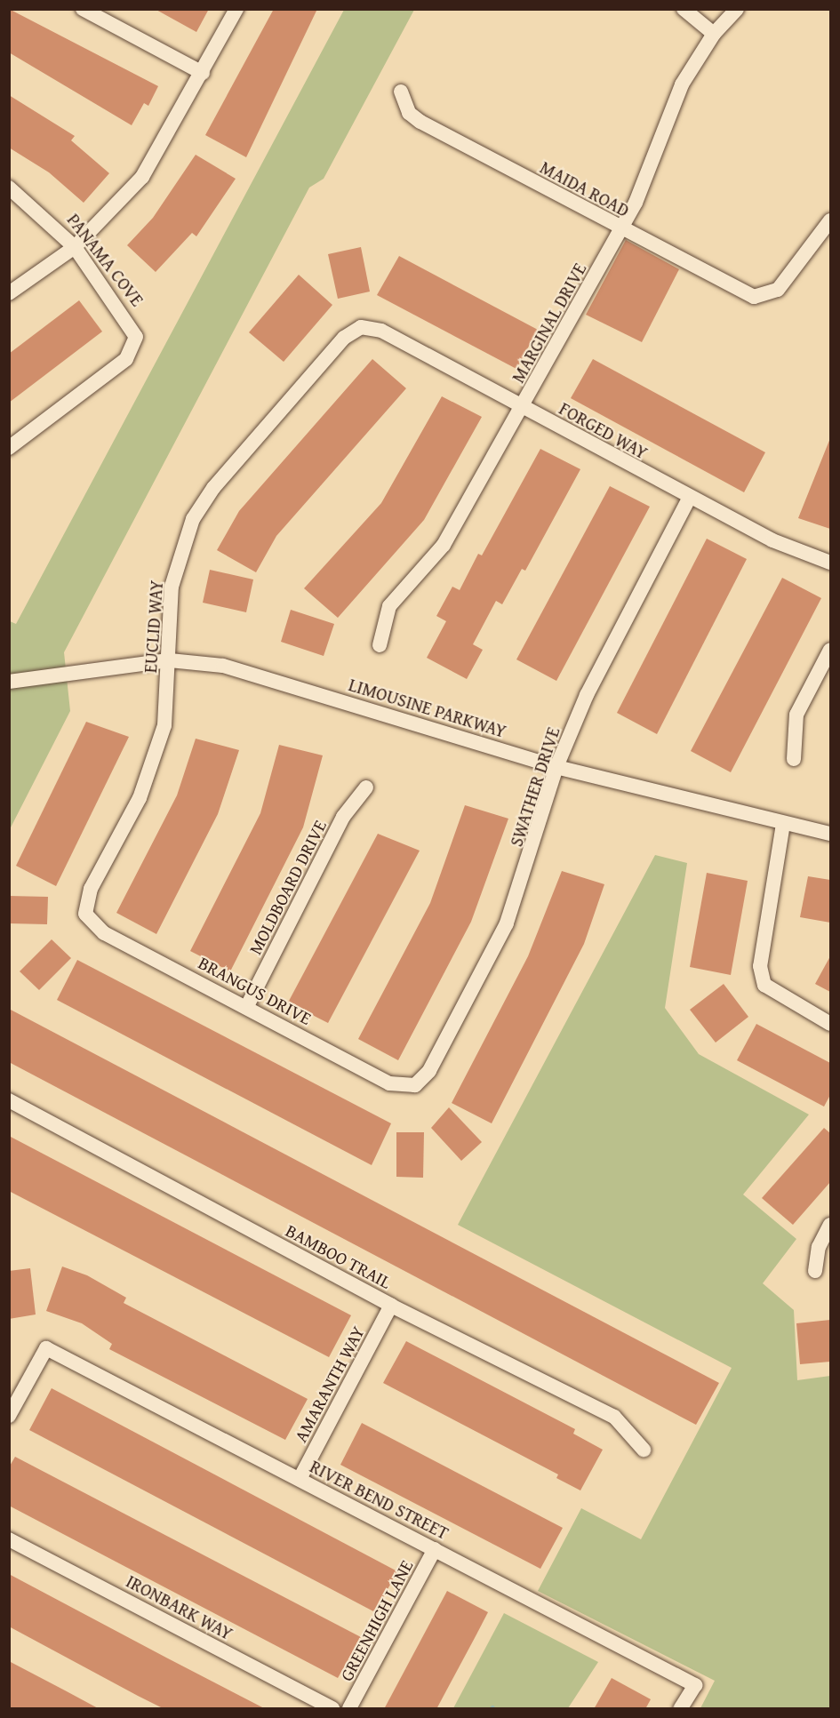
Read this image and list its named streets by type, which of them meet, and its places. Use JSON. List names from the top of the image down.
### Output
{
  "streets": {
    "street": [
      "MAIDA ROAD",
      "PANAMA COVE",
      "MARGINAL DRIVE",
      "FORGED WAY",
      "EUCLID WAY",
      "LIMOUSINE PARKWAY",
      "SWATHER DRIVE",
      "MOLDBOARD DRIVE",
      "BRANGUS DRIVE",
      "BAMBOO TRAIL",
      "AMARANTH WAY",
      "RIVER BEND STREET",
      "IRONBARK WAY",
      "GREENHIGH LANE"
    ]
  },
  "crossings": [
    ["MAIDA ROAD", "MARGINAL DRIVE"],
    ["MARGINAL DRIVE", "FORGED WAY"],
    ["FORGED WAY", "EUCLID WAY"],
    ["FORGED WAY", "SWATHER DRIVE"],
    ["EUCLID WAY", "LIMOUSINE PARKWAY"],
    ["EUCLID WAY", "BRANGUS DRIVE"],
    ["LIMOUSINE PARKWAY", "SWATHER DRIVE"],
    ["SWATHER DRIVE", "BRANGUS DRIVE"],
    ["MOLDBOARD DRIVE", "BRANGUS DRIVE"],
    ["BAMBOO TRAIL", "AMARANTH WAY"],
    ["AMARANTH WAY", "RIVER BEND STREET"],
    ["RIVER BEND STREET", "GREENHIGH LANE"]
  ]
}
